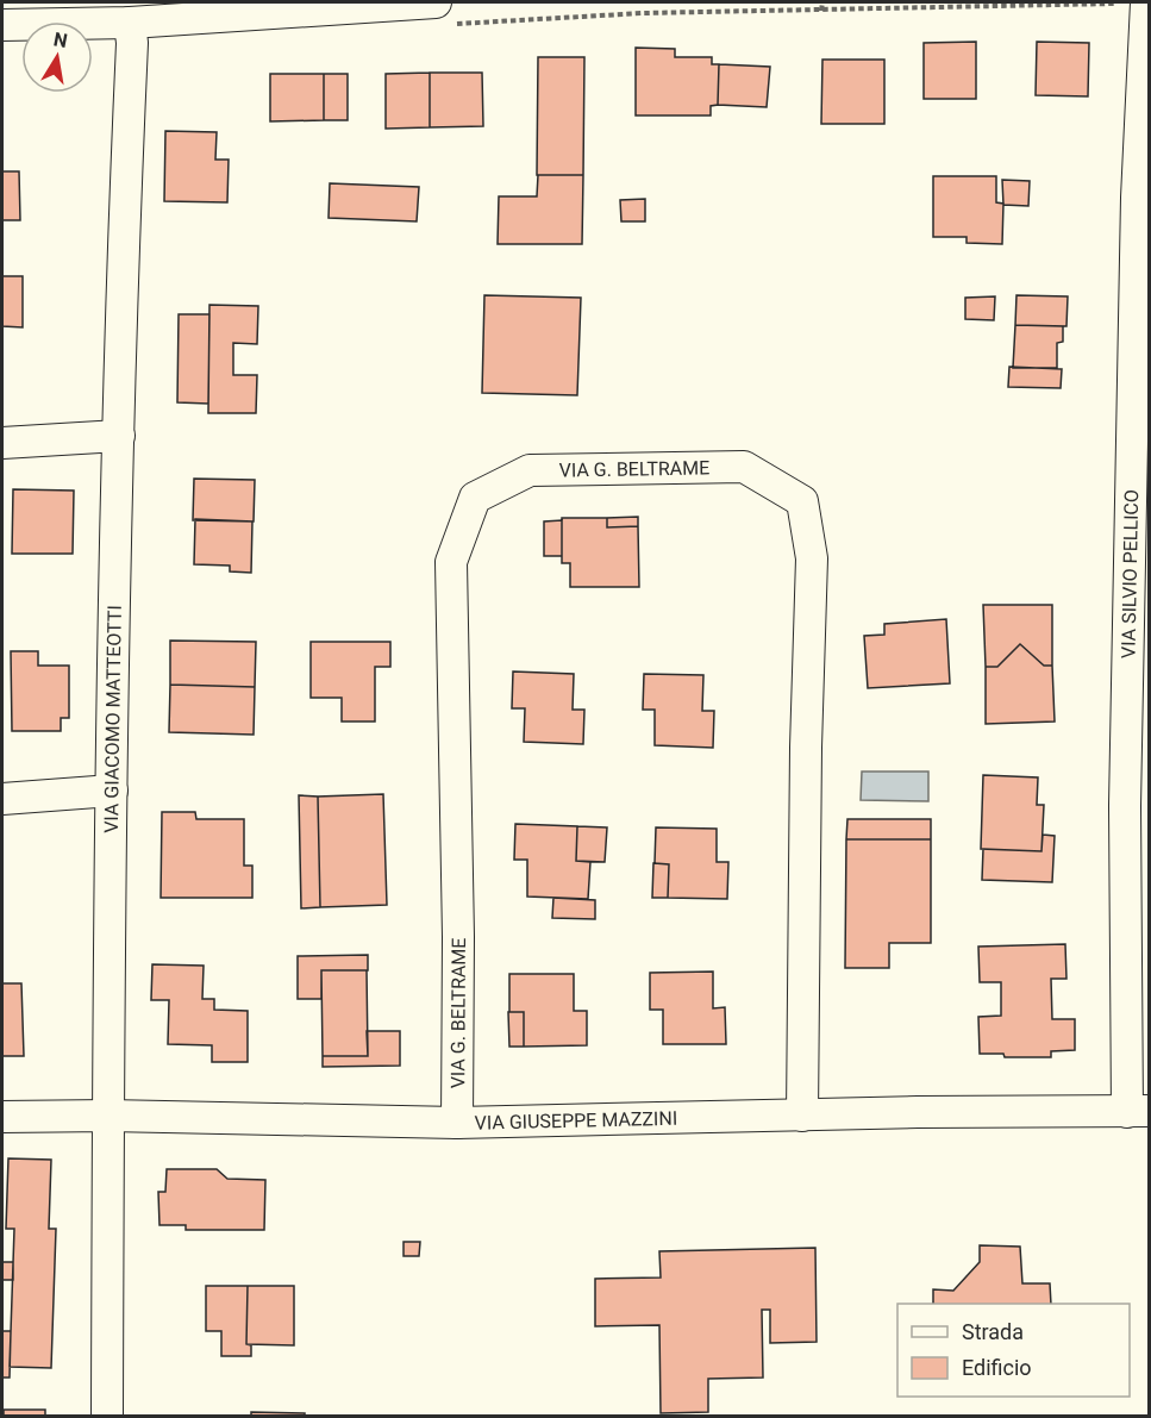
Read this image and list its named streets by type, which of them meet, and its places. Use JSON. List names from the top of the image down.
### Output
{
  "streets": {
    "street": [
      "VIA G. BELTRAME",
      "VIA SILVIO PELLICO",
      "VIA GIACOMO MATTEOTTI",
      "VIA GIUSEPPE MAZZINI"
    ]
  },
  "crossings": [
    ["VIA G. BELTRAME", "VIA GIUSEPPE MAZZINI"],
    ["VIA SILVIO PELLICO", "VIA GIUSEPPE MAZZINI"],
    ["VIA GIACOMO MATTEOTTI", "VIA GIUSEPPE MAZZINI"]
  ],
  "legend": ["Strada", "Edificio"],
  "north": "top"
}
